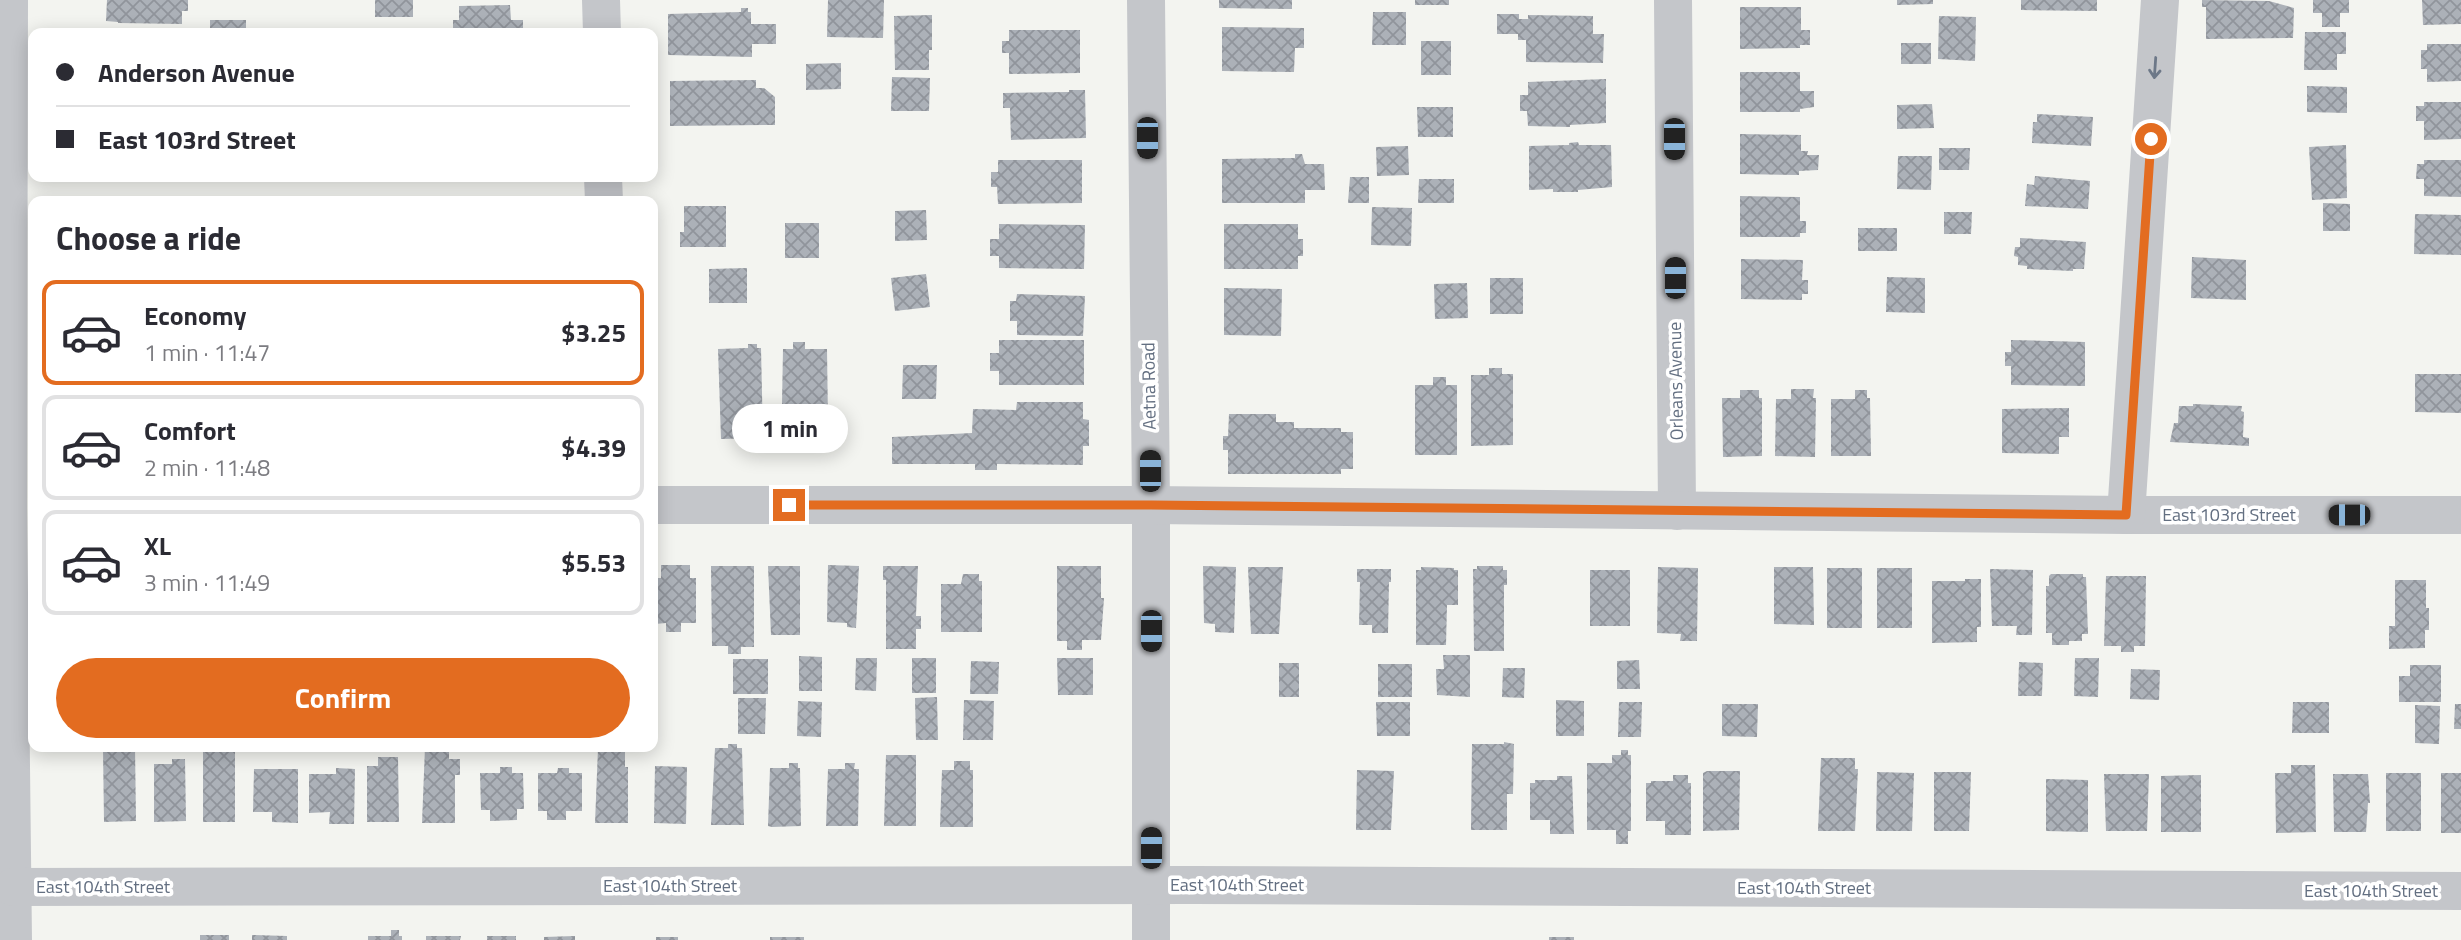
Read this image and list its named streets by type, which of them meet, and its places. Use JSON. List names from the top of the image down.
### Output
{
  "streets": {
    "street": [
      "Orleans Avenue",
      "Aetna Road",
      "East 103rd Street",
      "East 104th Street"
    ]
  },
  "crossings": [
    ["Orleans Avenue", "East 103rd Street"],
    ["Aetna Road", "East 103rd Street"],
    ["Aetna Road", "East 104th Street"]
  ],
  "page": {
    "banner": ["Anderson Avenue", "East 103rd Street"],
    "heading": "Choose a ride",
    "list": [
      {
        "name": "Economy",
        "note": "1 min · 11:47",
        "value": "$3.25"
      },
      {
        "name": "Comfort",
        "note": "2 min · 11:48",
        "value": "$4.39"
      },
      {
        "name": "XL",
        "note": "3 min · 11:49",
        "value": "$5.53"
      }
    ],
    "bubble": "1 min",
    "buttons": "Confirm"
  }
}
